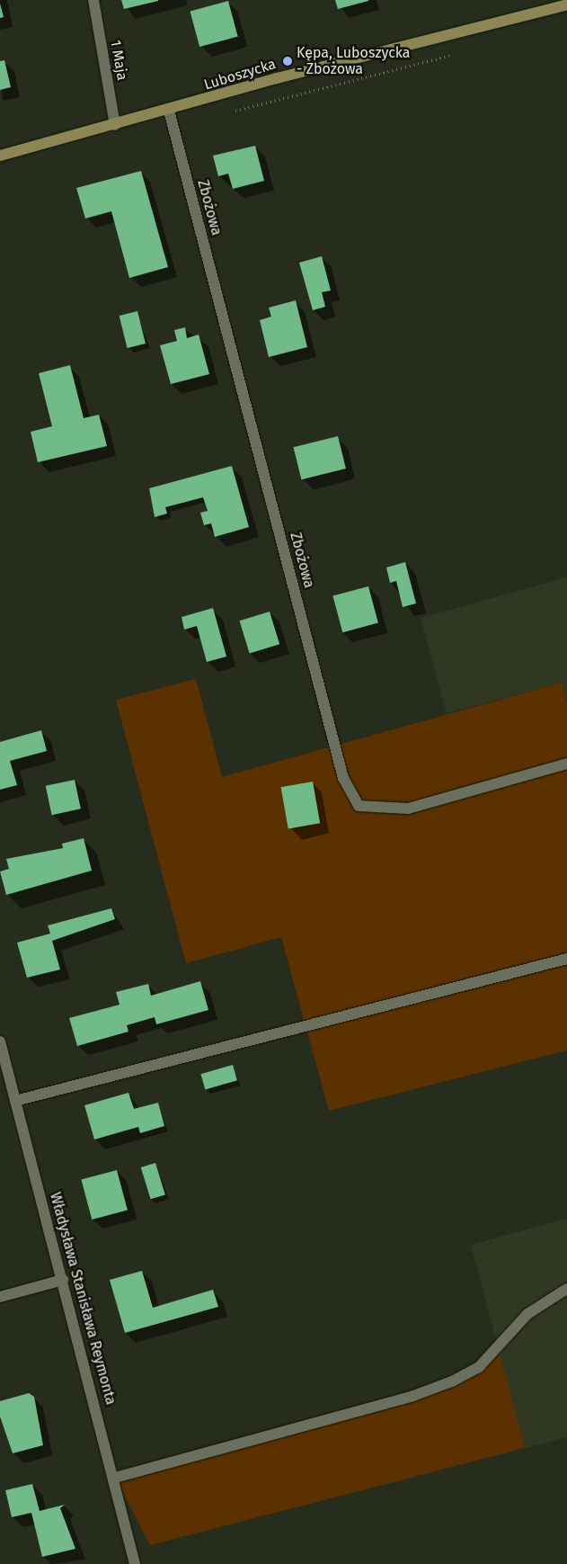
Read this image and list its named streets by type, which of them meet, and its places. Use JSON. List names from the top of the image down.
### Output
{
  "streets": {
    "street": [
      "1 Maja",
      "Luboszycka",
      "Zbożowa",
      "Władysława Stanisława Reymonta"
    ]
  },
  "crossings": [
    ["1 Maja", "Luboszycka"],
    ["Luboszycka", "Zbożowa"]
  ],
  "places": ["Kępa, Luboszycka - Zbożowa"]
}
